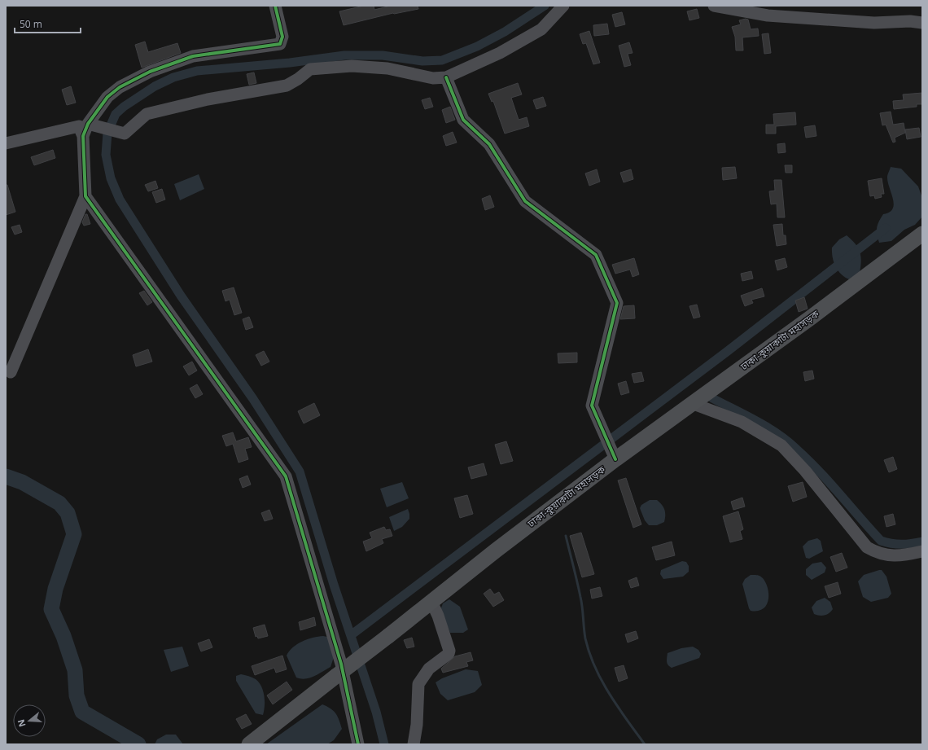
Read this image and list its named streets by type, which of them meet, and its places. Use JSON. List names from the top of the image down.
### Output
{
  "streets": {
    "main road": ["ঢাকা-কুয়াকাটা মহাসড়ক"]
  },
  "scale_bar": "50 m",
  "north": "left"
}
